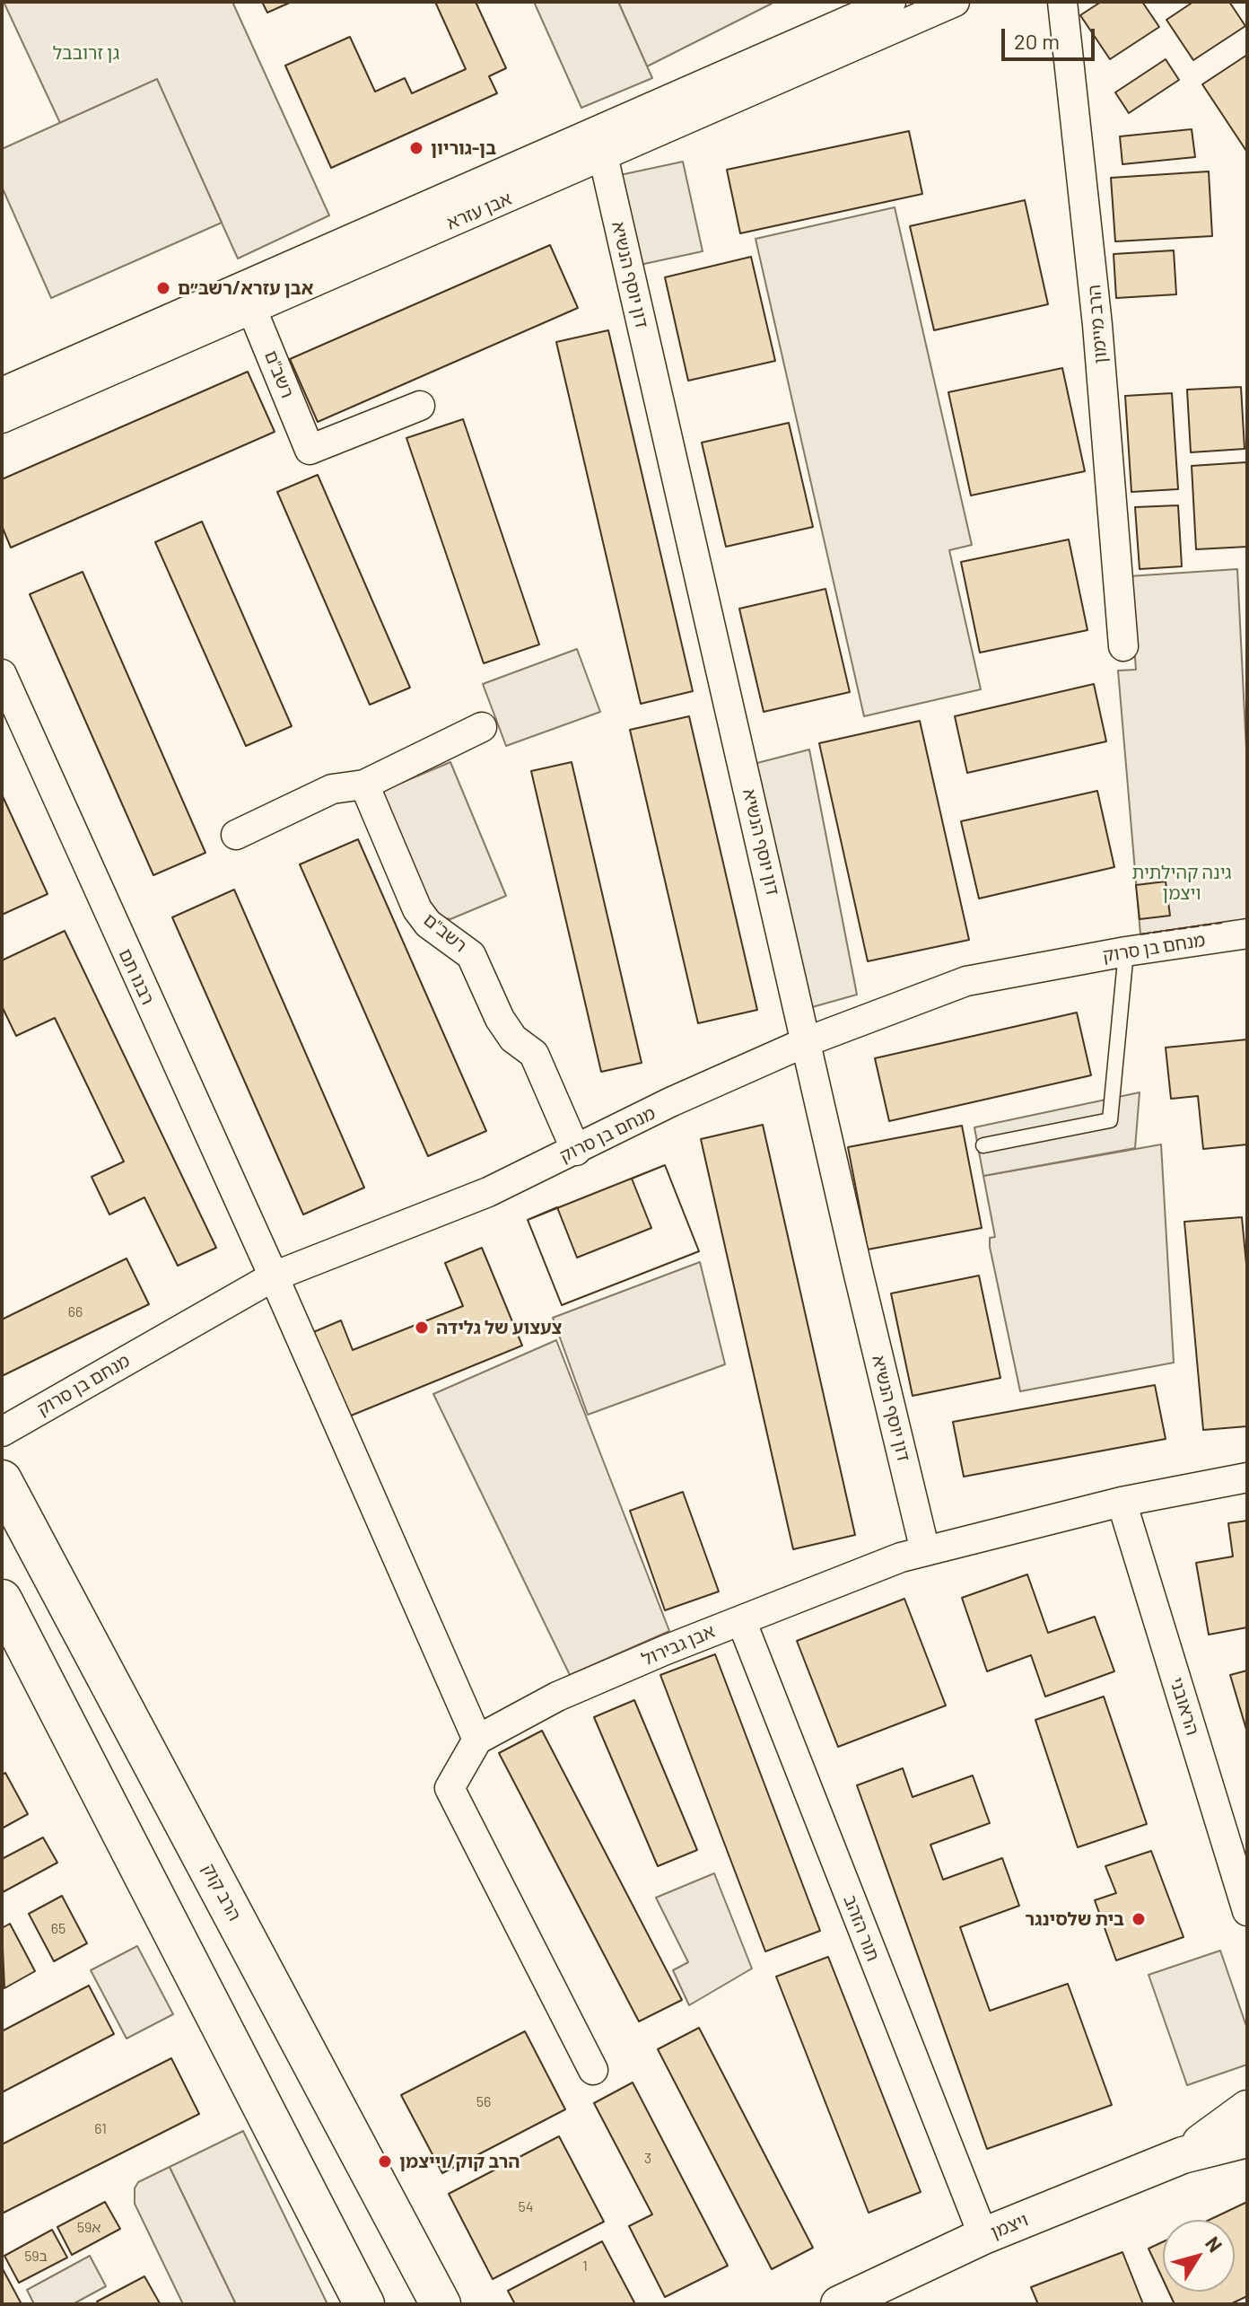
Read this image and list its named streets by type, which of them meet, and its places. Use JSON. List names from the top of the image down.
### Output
{
  "streets": {
    "main road": ["הרב קוק"],
    "street": [
      "אבן עזרא",
      "דון יוסף הנשיא",
      "הרב מיימון",
      "רשב\"ם",
      "מנחם בן סרוק",
      "רבנו תם",
      "אבן גבירול",
      "הראובני",
      "תור הזהב",
      "ויצמן"
    ]
  },
  "crossings": [
    ["אבן עזרא", "דון יוסף הנשיא"],
    ["אבן עזרא", "רשב\"ם"],
    ["דון יוסף הנשיא", "מנחם בן סרוק"],
    ["דון יוסף הנשיא", "אבן גבירול"],
    ["רשב\"ם", "מנחם בן סרוק"],
    ["מנחם בן סרוק", "רבנו תם"],
    ["רבנו תם", "אבן גבירול"],
    ["אבן גבירול", "הראובני"],
    ["אבן גבירול", "תור הזהב"],
    ["תור הזהב", "ויצמן"]
  ],
  "parks": ["גן זרובבל", "גינה קהילתית ויצמן"],
  "places": [
    "בן-גוריון",
    "אבן עזרא/רשב״ם",
    "צעצוע של גלידה",
    "בית שלסינגר",
    "הרב קוק/וייצמן"
  ],
  "house_numbers": [
    "66",
    "65",
    "56",
    "61",
    "3",
    "54",
    "59א",
    "59ב",
    "1"
  ],
  "scale_bar": "20 m",
  "north": "top right"
}
